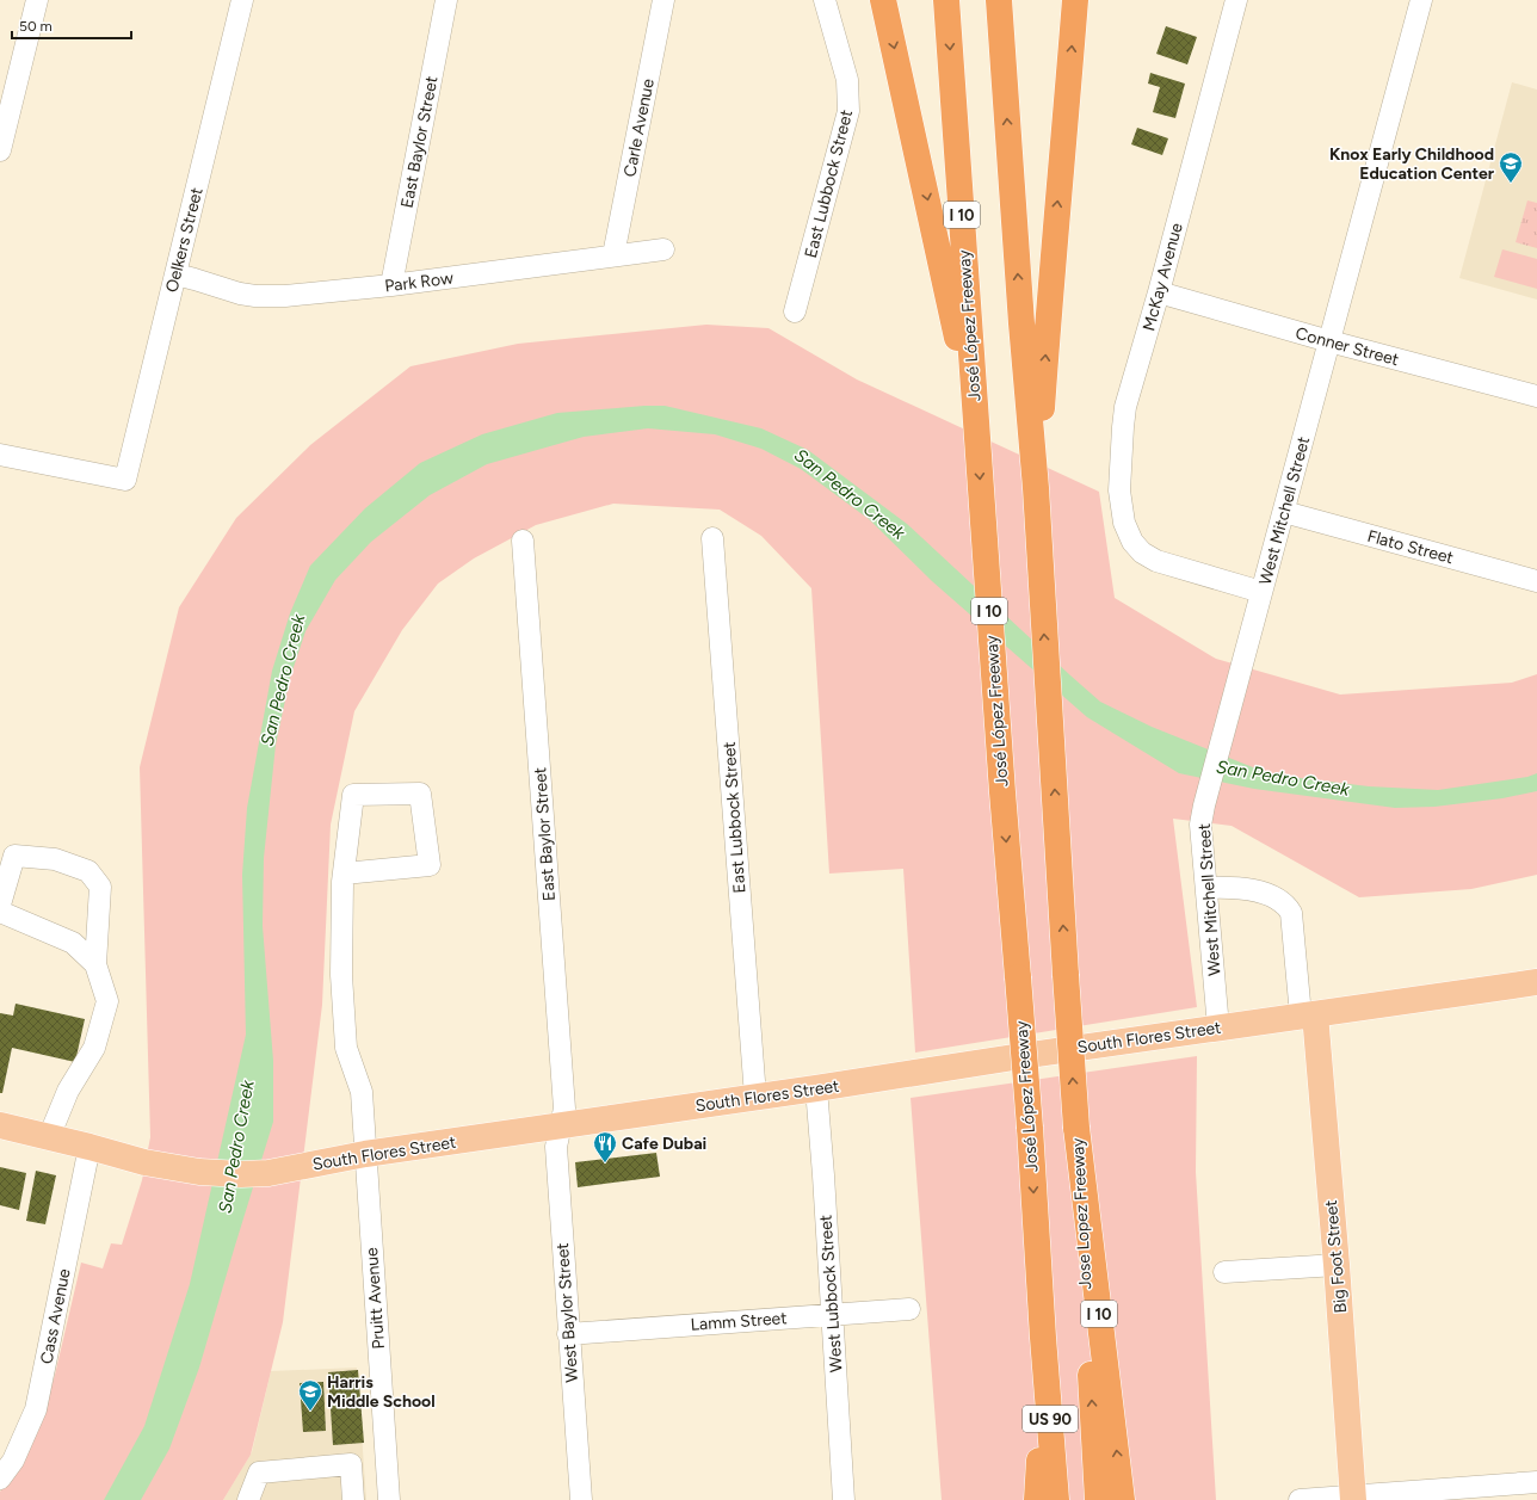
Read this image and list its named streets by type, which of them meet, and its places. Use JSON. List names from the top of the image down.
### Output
{
  "streets": {
    "highway": [
      "I 10",
      "José López Freeway",
      "Jose Lopez Freeway",
      "US 90"
    ],
    "main road": ["South Flores Street", "Big Foot Street"],
    "street": [
      "Carle Avenue",
      "East Baylor Street",
      "East Lubbock Street",
      "Oelkers Street",
      "McKay Avenue",
      "Park Row",
      "Conner Street",
      "West Mitchell Street",
      "Flato Street",
      "West Lubbock Street",
      "Pruitt Avenue",
      "West Baylor Street",
      "Cass Avenue",
      "Lamm Street"
    ]
  },
  "crossings": [
    ["Carle Avenue", "Park Row"],
    ["East Baylor Street", "Park Row"],
    ["East Baylor Street", "South Flores Street"],
    ["East Baylor Street", "West Baylor Street"],
    ["East Lubbock Street", "South Flores Street"],
    ["I 10", "José López Freeway"],
    ["I 10", "Jose Lopez Freeway"],
    ["I 10", "US 90"],
    ["Oelkers Street", "Park Row"],
    ["McKay Avenue", "Conner Street"],
    ["McKay Avenue", "West Mitchell Street"],
    ["José López Freeway", "US 90"],
    ["Conner Street", "West Mitchell Street"],
    ["West Mitchell Street", "Flato Street"],
    ["West Mitchell Street", "South Flores Street"],
    ["South Flores Street", "Big Foot Street"],
    ["South Flores Street", "West Lubbock Street"],
    ["South Flores Street", "Pruitt Avenue"],
    ["South Flores Street", "West Baylor Street"],
    ["South Flores Street", "Cass Avenue"],
    ["West Lubbock Street", "Lamm Street"],
    ["West Baylor Street", "Lamm Street"]
  ],
  "water": ["San Pedro Creek"],
  "places": {
    "school or university": ["Knox Early Childhood Education Center", "Harris Middle School"],
    "restaurant": ["Cafe Dubai"]
  },
  "scale_bar": "50 m"
}
